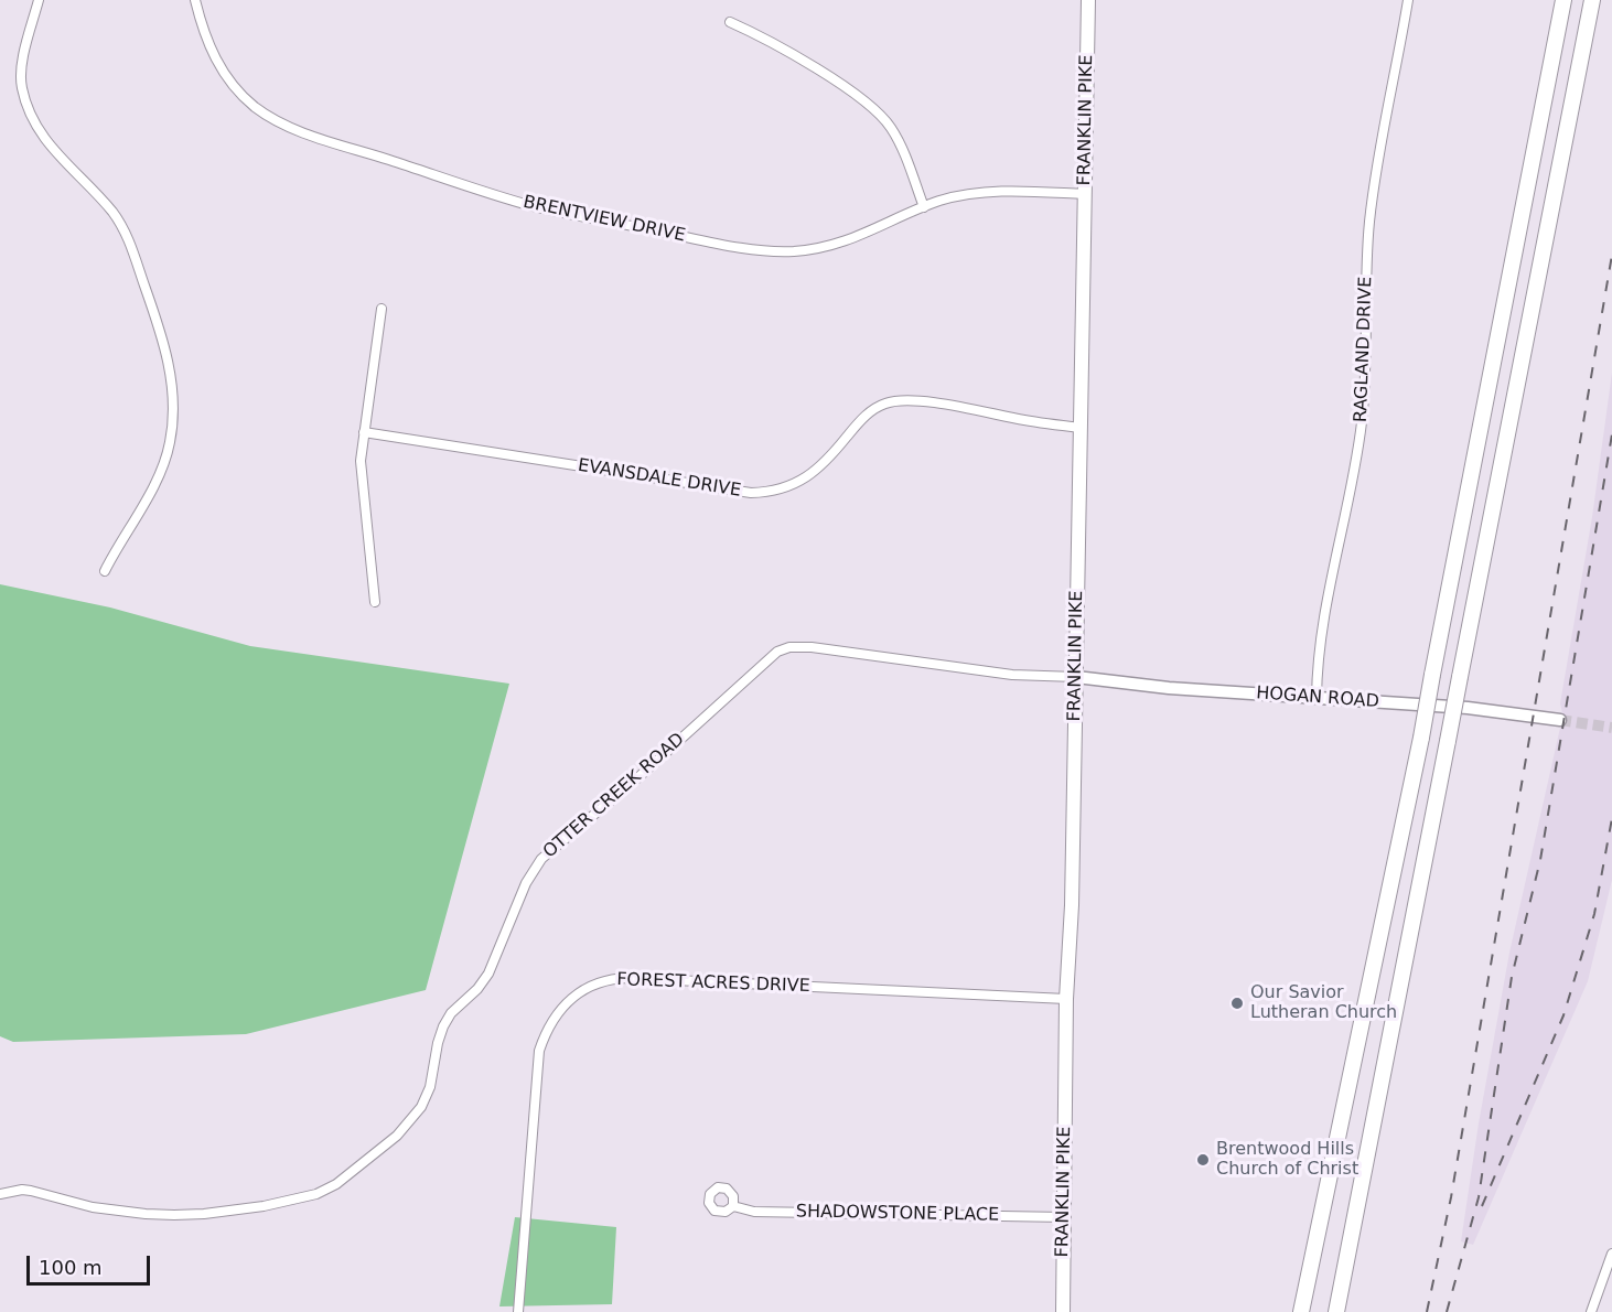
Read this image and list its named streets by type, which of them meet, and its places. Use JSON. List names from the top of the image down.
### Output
{
  "streets": {
    "main road": ["FRANKLIN PIKE"],
    "street": [
      "BRENTVIEW DRIVE",
      "RAGLAND DRIVE",
      "EVANSDALE DRIVE",
      "HOGAN ROAD",
      "OTTER CREEK ROAD",
      "FOREST ACRES DRIVE",
      "SHADOWSTONE PLACE"
    ]
  },
  "crossings": [
    ["FRANKLIN PIKE", "BRENTVIEW DRIVE"],
    ["FRANKLIN PIKE", "EVANSDALE DRIVE"],
    ["FRANKLIN PIKE", "HOGAN ROAD"],
    ["FRANKLIN PIKE", "OTTER CREEK ROAD"],
    ["FRANKLIN PIKE", "FOREST ACRES DRIVE"],
    ["FRANKLIN PIKE", "SHADOWSTONE PLACE"],
    ["RAGLAND DRIVE", "HOGAN ROAD"],
    ["HOGAN ROAD", "OTTER CREEK ROAD"]
  ],
  "places": ["Our Savior Lutheran Church", "Brentwood Hills Church of Christ"],
  "scale_bar": "100 m"
}
